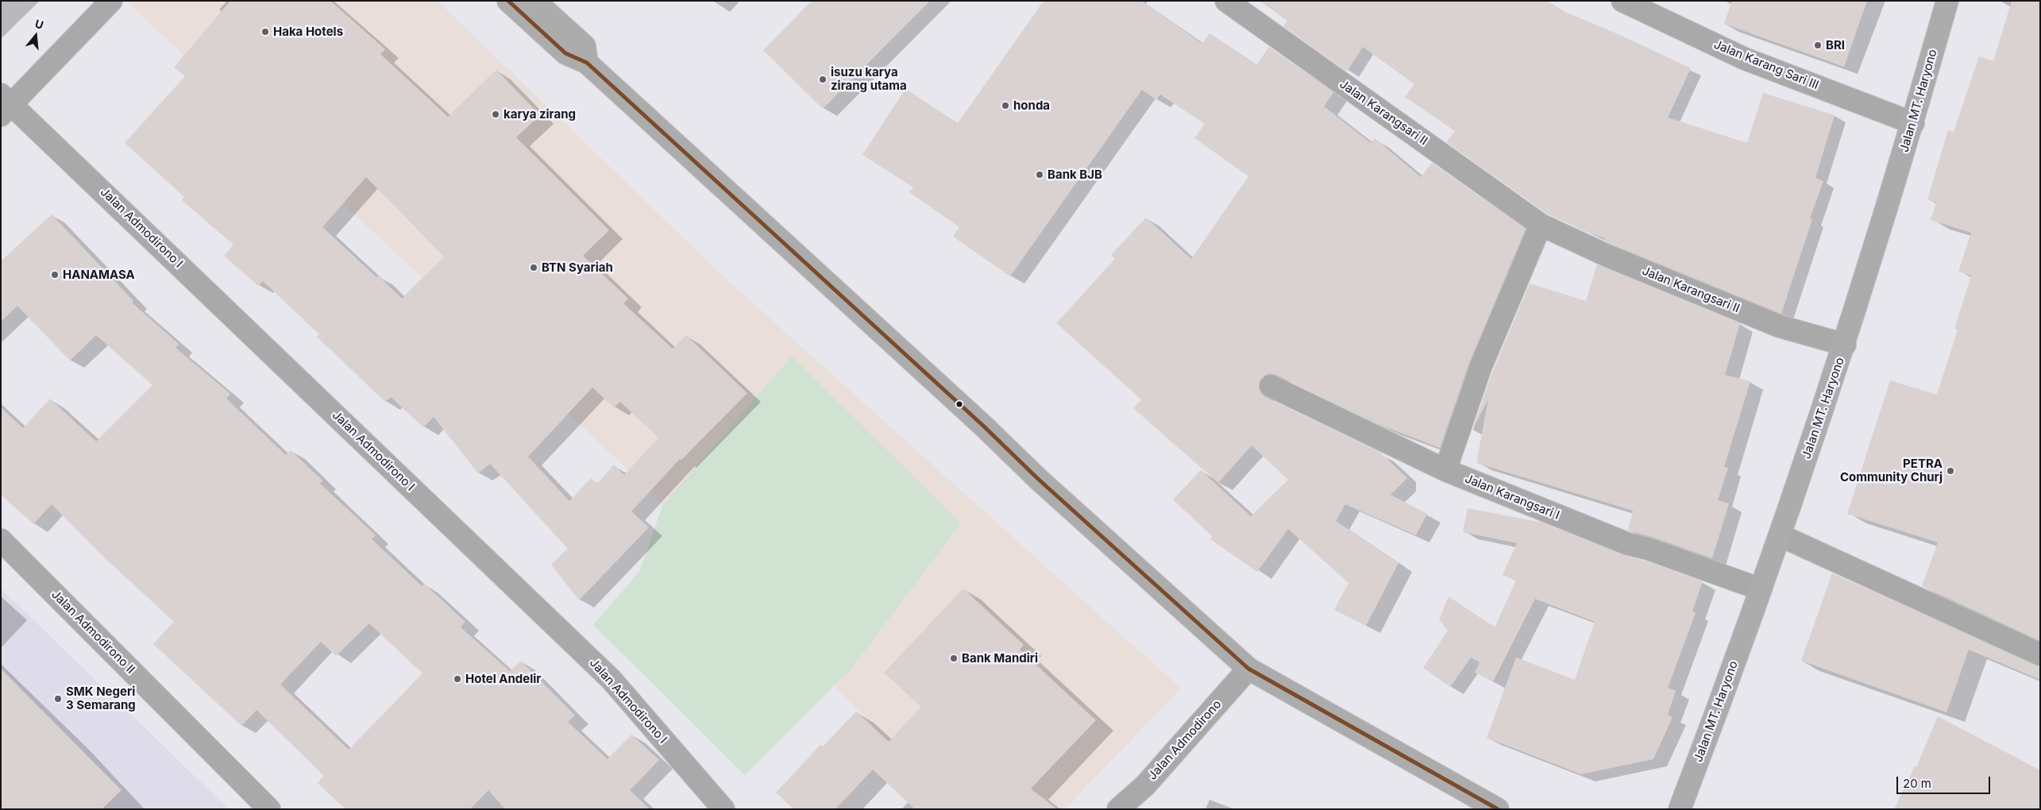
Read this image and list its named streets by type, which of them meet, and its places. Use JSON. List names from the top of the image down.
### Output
{
  "streets": {
    "main road": ["Jalan MT. Haryono"],
    "street": [
      "Jalan Karang Sari III",
      "Jalan Karangsari II",
      "Jalan Admodirono I",
      "Jalan Karangsari I",
      "Jalan Admodirono II",
      "Jalan Admodirono"
    ]
  },
  "crossings": [
    ["Jalan Karang Sari III", "Jalan MT. Haryono"],
    ["Jalan MT. Haryono", "Jalan Karangsari II"],
    ["Jalan MT. Haryono", "Jalan Karangsari I"]
  ],
  "places": [
    "Haka Hotels",
    "BRI",
    "isuzu karya zirang utama",
    "honda",
    "karya zirang",
    "Bank BJB",
    "BTN Syariah",
    "HANAMASA",
    "PETRA Community Churj",
    "Bank Mandiri",
    "Hotel Andelir",
    "SMK Negeri 3 Semarang"
  ],
  "scale_bar": "20 m",
  "north": "top"
}
